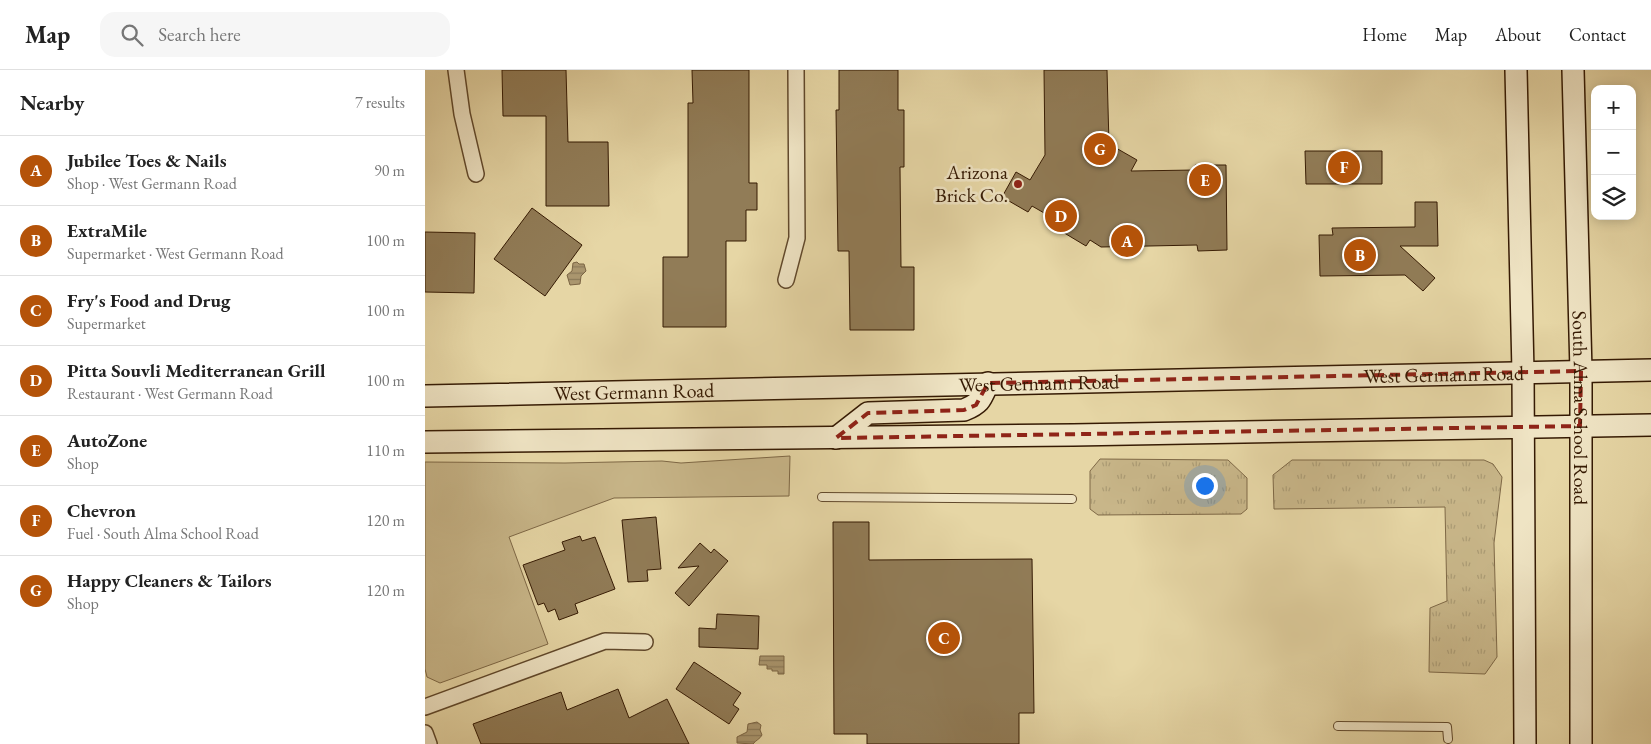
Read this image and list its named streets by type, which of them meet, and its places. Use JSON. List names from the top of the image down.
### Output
{
  "streets": {
    "main road": ["West Germann Road", "South Alma School Road"]
  },
  "crossings": [
    ["West Germann Road", "South Alma School Road"]
  ],
  "places": ["Arizona Brick Co."],
  "page": {
    "header": "Map",
    "search": "Search here",
    "nav": [
      "Home",
      "Map",
      "About",
      "Contact"
    ],
    "heading": ["Nearby", "7 results"],
    "map_buttons": ["+", "−"],
    "pins": [
      "G",
      "F",
      "E",
      "D",
      "A",
      "B",
      "C"
    ],
    "list": [
      {
        "mark": "A",
        "name": "Jubilee Toes & Nails",
        "note": "Shop · West Germann Road",
        "value": "90 m"
      },
      {
        "mark": "B",
        "name": "ExtraMile",
        "note": "Supermarket · West Germann Road",
        "value": "100 m"
      },
      {
        "mark": "C",
        "name": "Fry's Food and Drug",
        "note": "Supermarket",
        "value": "100 m"
      },
      {
        "mark": "D",
        "name": "Pitta Souvli Mediterranean Grill",
        "note": "Restaurant · West Germann Road",
        "value": "100 m"
      },
      {
        "mark": "E",
        "name": "AutoZone",
        "note": "Shop",
        "value": "110 m"
      },
      {
        "mark": "F",
        "name": "Chevron",
        "note": "Fuel · South Alma School Road",
        "value": "120 m"
      },
      {
        "mark": "G",
        "name": "Happy Cleaners & Tailors",
        "note": "Shop",
        "value": "120 m"
      }
    ]
  }
}
